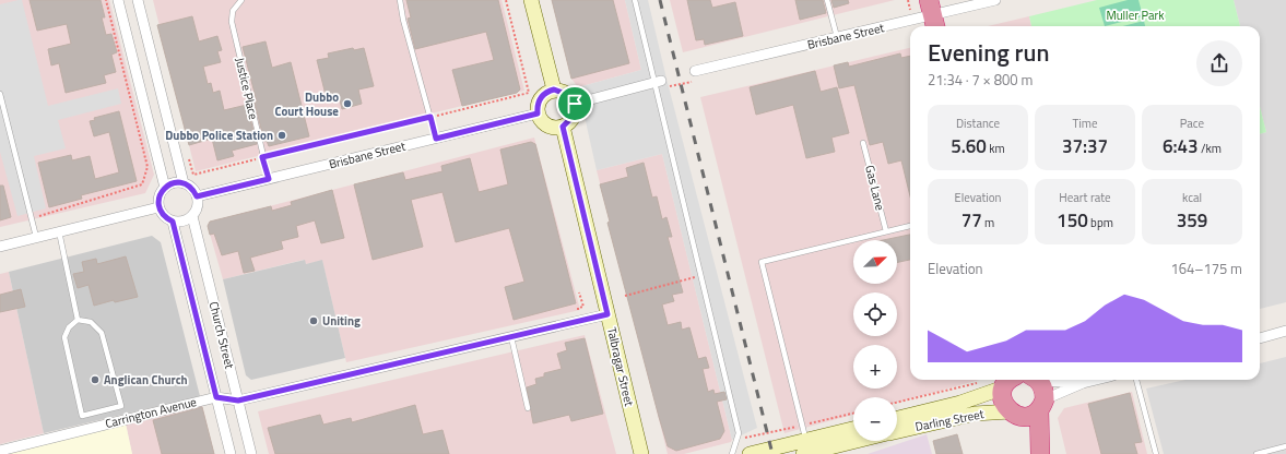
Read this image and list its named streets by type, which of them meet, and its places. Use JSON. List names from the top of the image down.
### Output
{
  "streets": {
    "street": [
      "Brisbane Street",
      "Church Street",
      "Talbragar Street",
      "Carrington Avenue",
      "Darling Street"
    ],
    "lane": ["Justice Place", "Gas Lane"]
  },
  "crossings": [
    ["Brisbane Street", "Justice Place"],
    ["Brisbane Street", "Church Street"],
    ["Brisbane Street", "Talbragar Street"],
    ["Church Street", "Carrington Avenue"],
    ["Talbragar Street", "Carrington Avenue"]
  ],
  "parks": ["Muller Park"],
  "places": [
    "Dubbo Court House",
    "Dubbo Police Station",
    "Uniting",
    "Anglican Church"
  ],
  "north": "top right",
  "page": {
    "heading": ["Evening run", "21:34 · 7 × 800 m"],
    "stats": [
      ["Distance", "5.60 km"],
      ["Time", "37:37"],
      ["Pace", "6:43 /km"],
      ["Elevation", "77 m"],
      ["Heart rate", "150 bpm"],
      ["kcal", "359"]
    ],
    "map_buttons": ["+", "−"],
    "chart": ["Elevation", "164–175 m"]
  }
}
